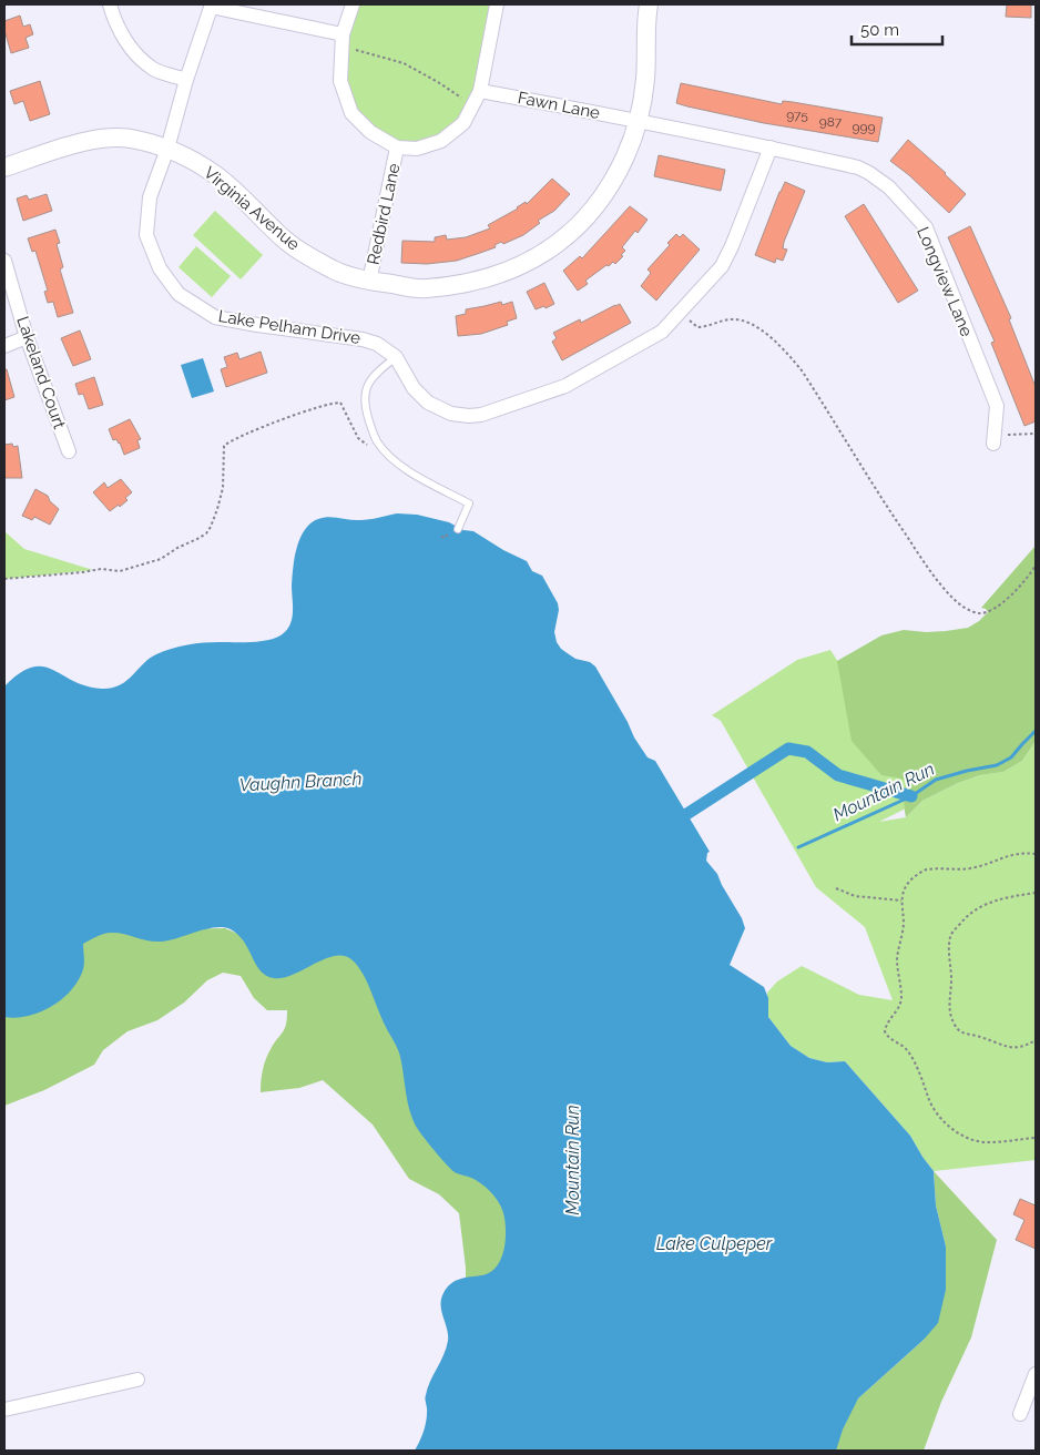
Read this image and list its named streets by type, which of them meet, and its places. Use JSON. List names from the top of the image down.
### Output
{
  "streets": {
    "street": [
      "Fawn Lane",
      "Virginia Avenue",
      "Redbird Lane",
      "Longview Lane",
      "Lake Pelham Drive",
      "Lakeland Court"
    ]
  },
  "crossings": [
    ["Fawn Lane", "Virginia Avenue"],
    ["Fawn Lane", "Longview Lane"],
    ["Virginia Avenue", "Redbird Lane"],
    ["Virginia Avenue", "Longview Lane"],
    ["Virginia Avenue", "Lake Pelham Drive"]
  ],
  "water": ["Vaughn Branch", "Mountain Run", "Lake Culpeper"],
  "house_numbers": ["975", "987", "999"],
  "scale_bar": "50 m"
}
